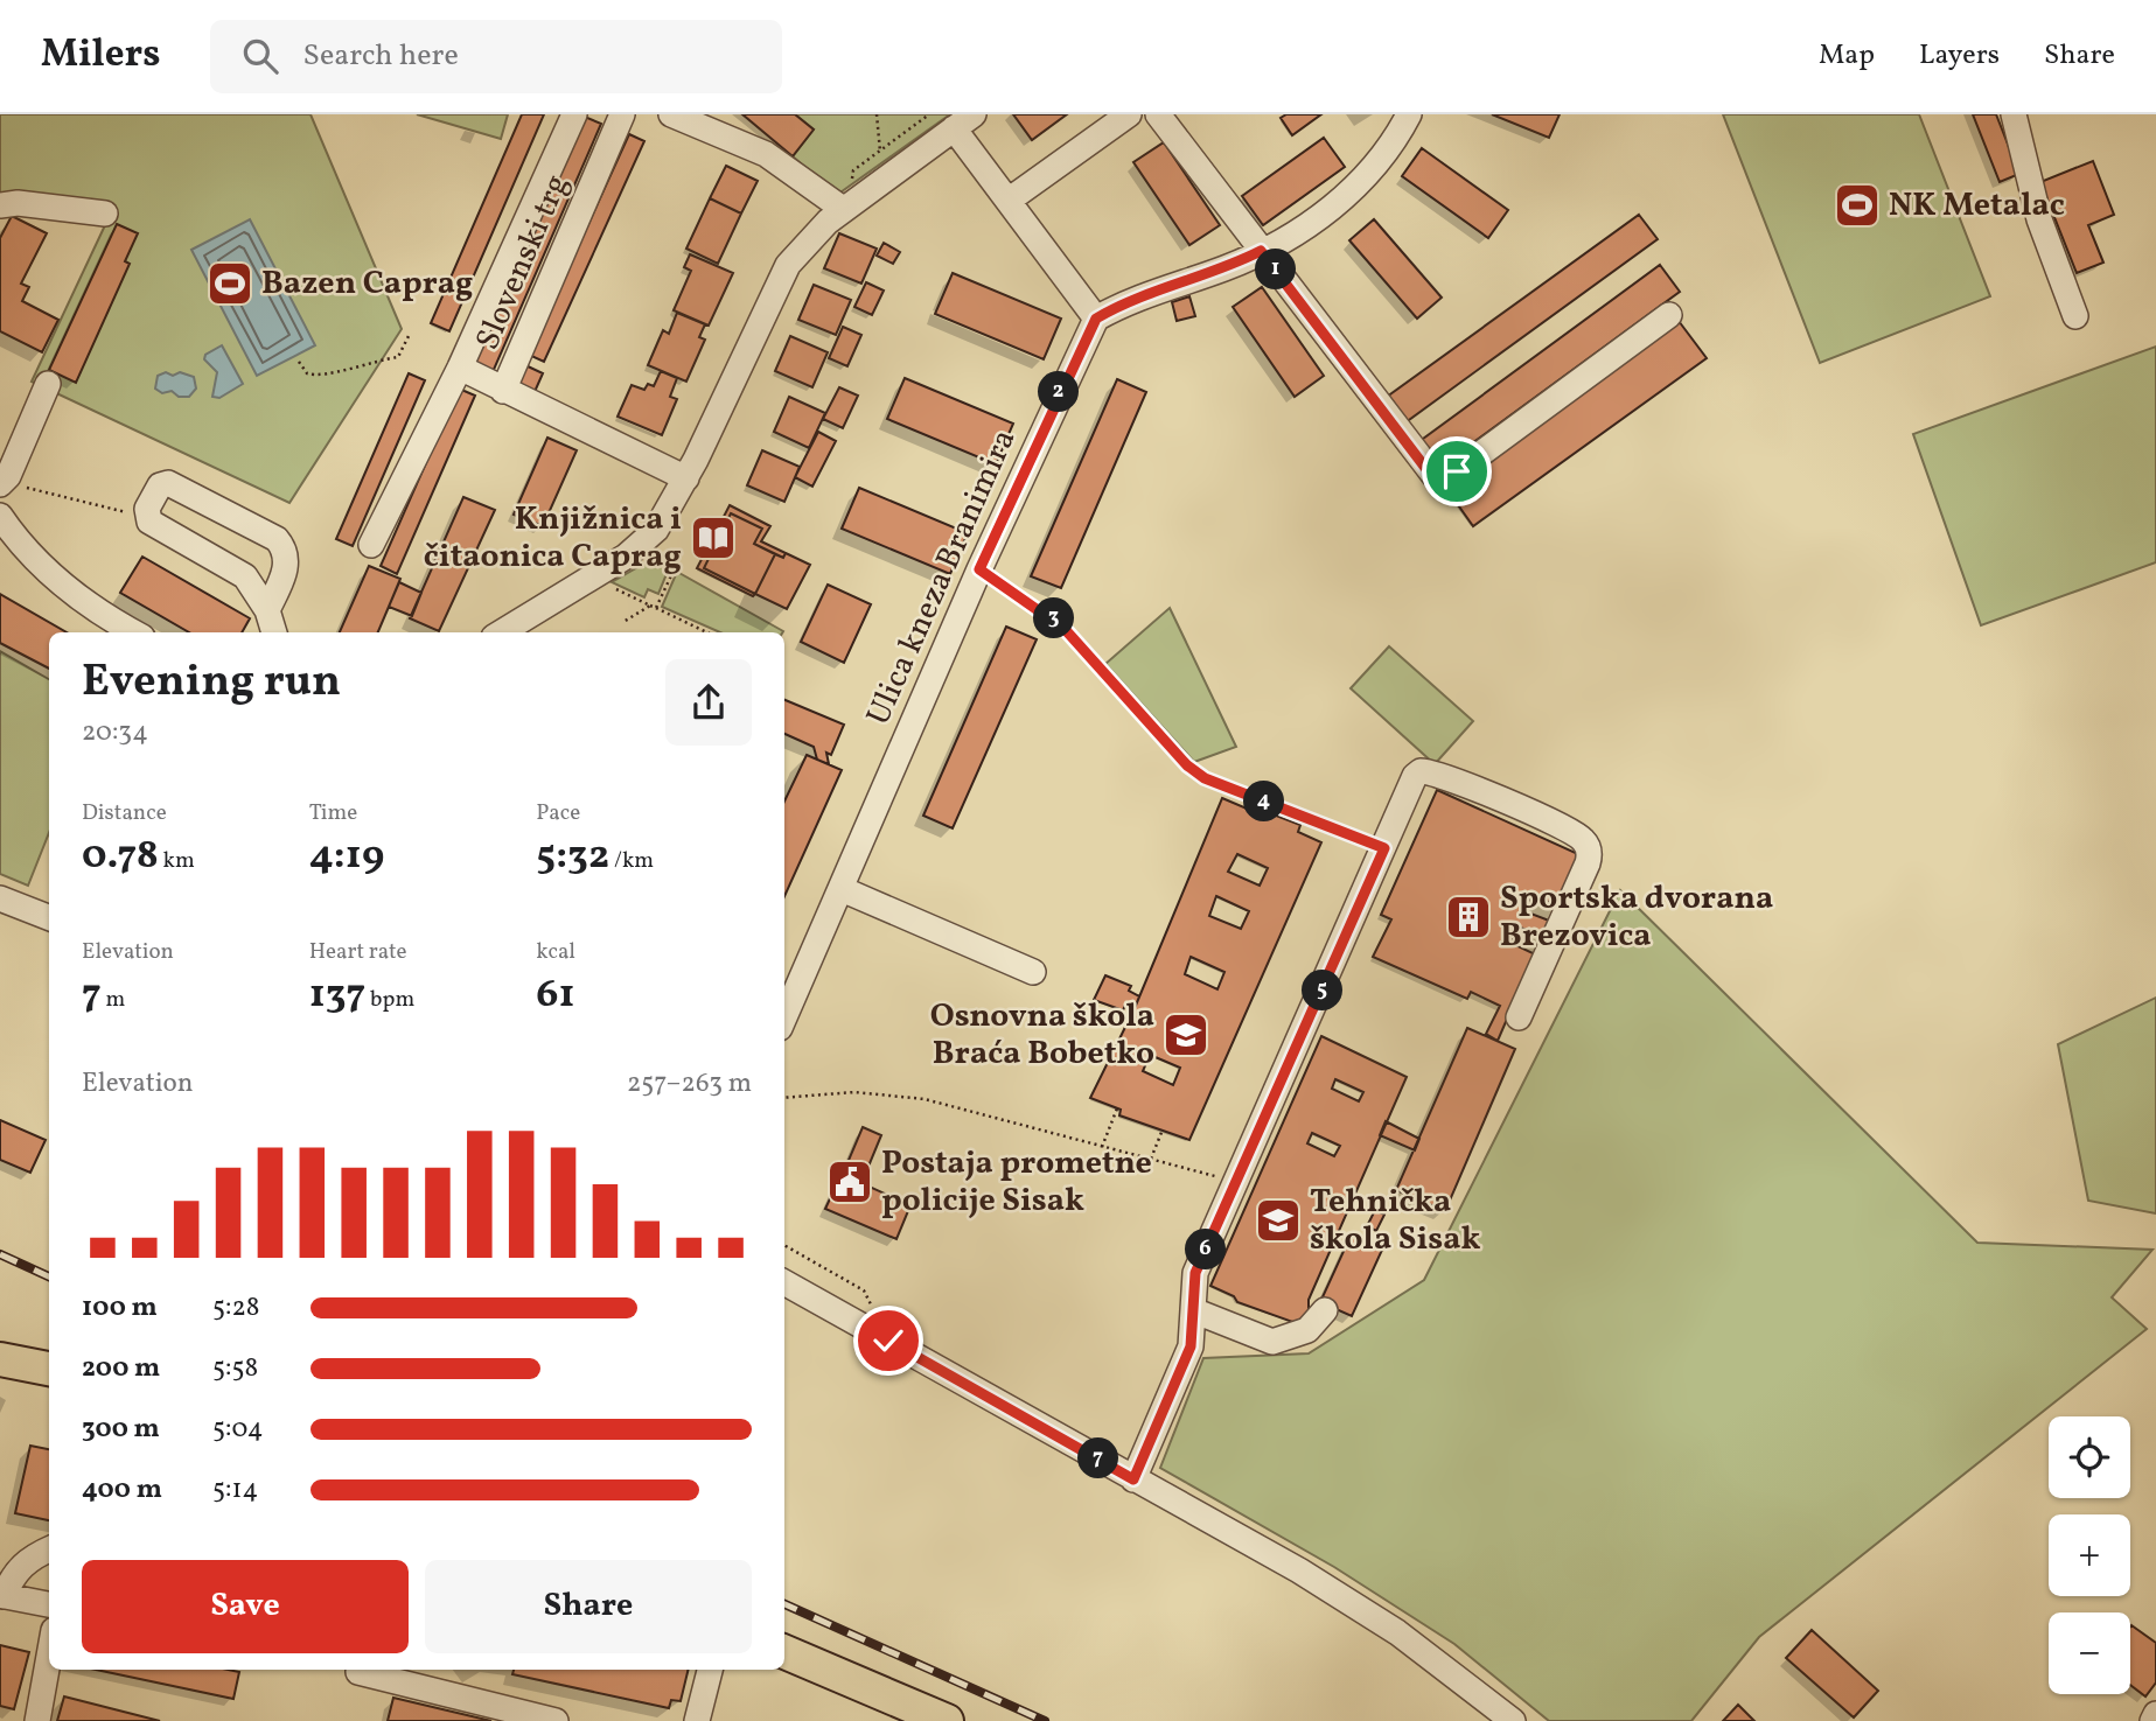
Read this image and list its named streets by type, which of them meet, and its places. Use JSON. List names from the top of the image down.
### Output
{
  "streets": {
    "street": ["Slovenski trg", "Ulica kneza Branimira"]
  },
  "places": {
    "sports": ["NK Metalac", "Bazen Caprag"],
    "library": ["Knjižnica i čitaonica Caprag"],
    "building": ["Sportska dvorana Brezovica"],
    "school or university": ["Osnovna škola Braća Bobetko", "Tehnička škola Sisak"],
    "public building": ["Postaja prometne policije Sisak"]
  },
  "page": {
    "header": "Milers",
    "search": "Search here",
    "nav": ["Map", "Layers", "Share"],
    "pins": [
      "1",
      "2",
      "3",
      "4",
      "5",
      "6",
      "7"
    ],
    "heading": ["Evening run", "20:34"],
    "stats": [
      ["Distance", "0.78 km"],
      ["Time", "4:19"],
      ["Pace", "5:32 /km"],
      ["Elevation", "7 m"],
      ["Heart rate", "137 bpm"],
      ["kcal", "61"]
    ],
    "chart": ["Elevation", "257–263 m"],
    "list": [
      {
        "name": "100 m",
        "note": "5:28"
      },
      {
        "name": "200 m",
        "note": "5:58"
      },
      {
        "name": "300 m",
        "note": "5:04"
      },
      {
        "name": "400 m",
        "note": "5:14"
      }
    ],
    "map_buttons": ["+", "−"],
    "buttons": ["Save", "Share"]
  }
}
